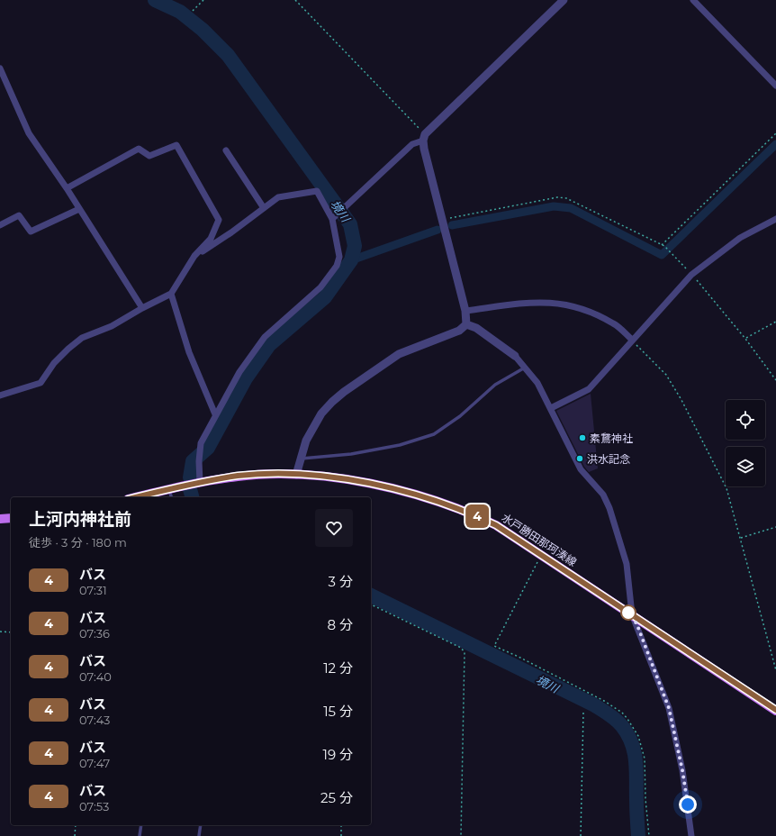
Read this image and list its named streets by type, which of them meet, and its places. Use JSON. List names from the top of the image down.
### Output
{
  "streets": {
    "main road": ["水戸勝田那珂湊線"]
  },
  "water": ["境川"],
  "places": ["素鵞神社", "洪水記念"],
  "lines": ["bus line 4"],
  "page": {
    "on_map": "4",
    "heading": ["上河内神社前", "徒歩 · 3 分 · 180 m"],
    "list": [
      {
        "mark": "4",
        "name": "バス",
        "note": "07:31",
        "value": "3 分"
      },
      {
        "mark": "4",
        "name": "バス",
        "note": "07:36",
        "value": "8 分"
      },
      {
        "mark": "4",
        "name": "バス",
        "note": "07:40",
        "value": "12 分"
      },
      {
        "mark": "4",
        "name": "バス",
        "note": "07:43",
        "value": "15 分"
      },
      {
        "mark": "4",
        "name": "バス",
        "note": "07:47",
        "value": "19 分"
      },
      {
        "mark": "4",
        "name": "バス",
        "note": "07:53",
        "value": "25 分"
      }
    ]
  }
}
